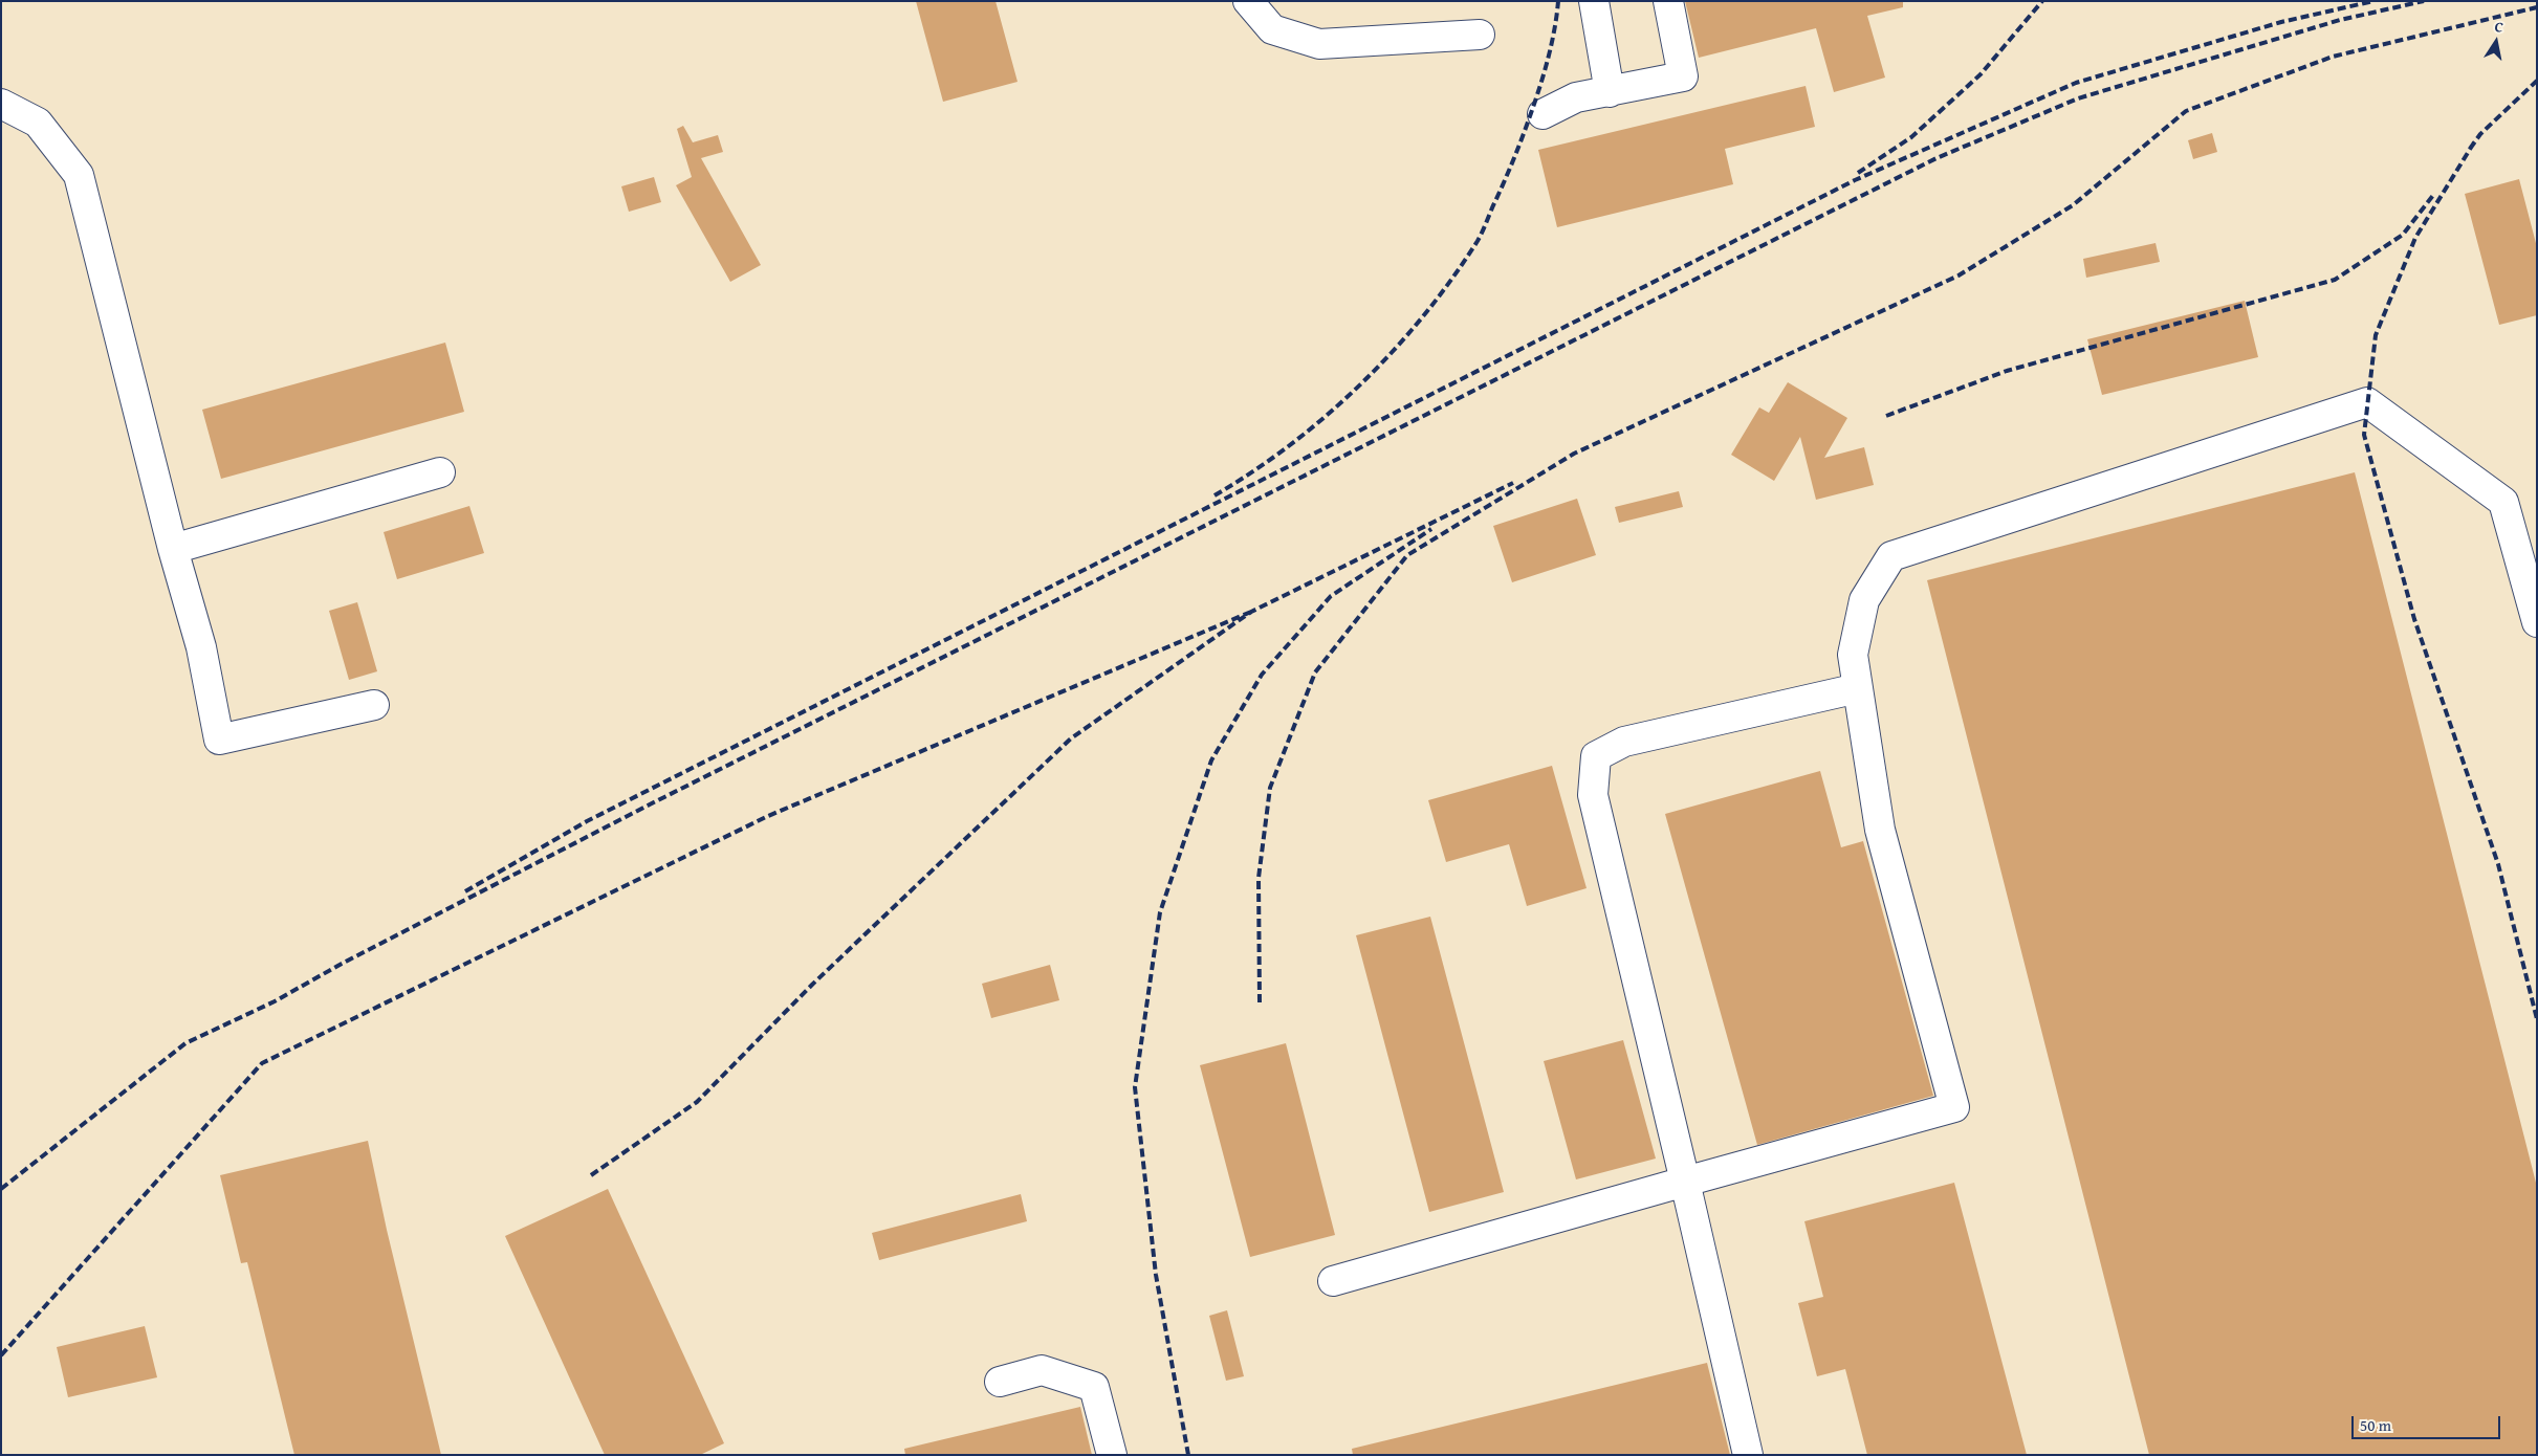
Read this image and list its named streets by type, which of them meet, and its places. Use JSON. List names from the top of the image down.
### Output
{
  "scale_bar": "50 m",
  "north": "top"
}
